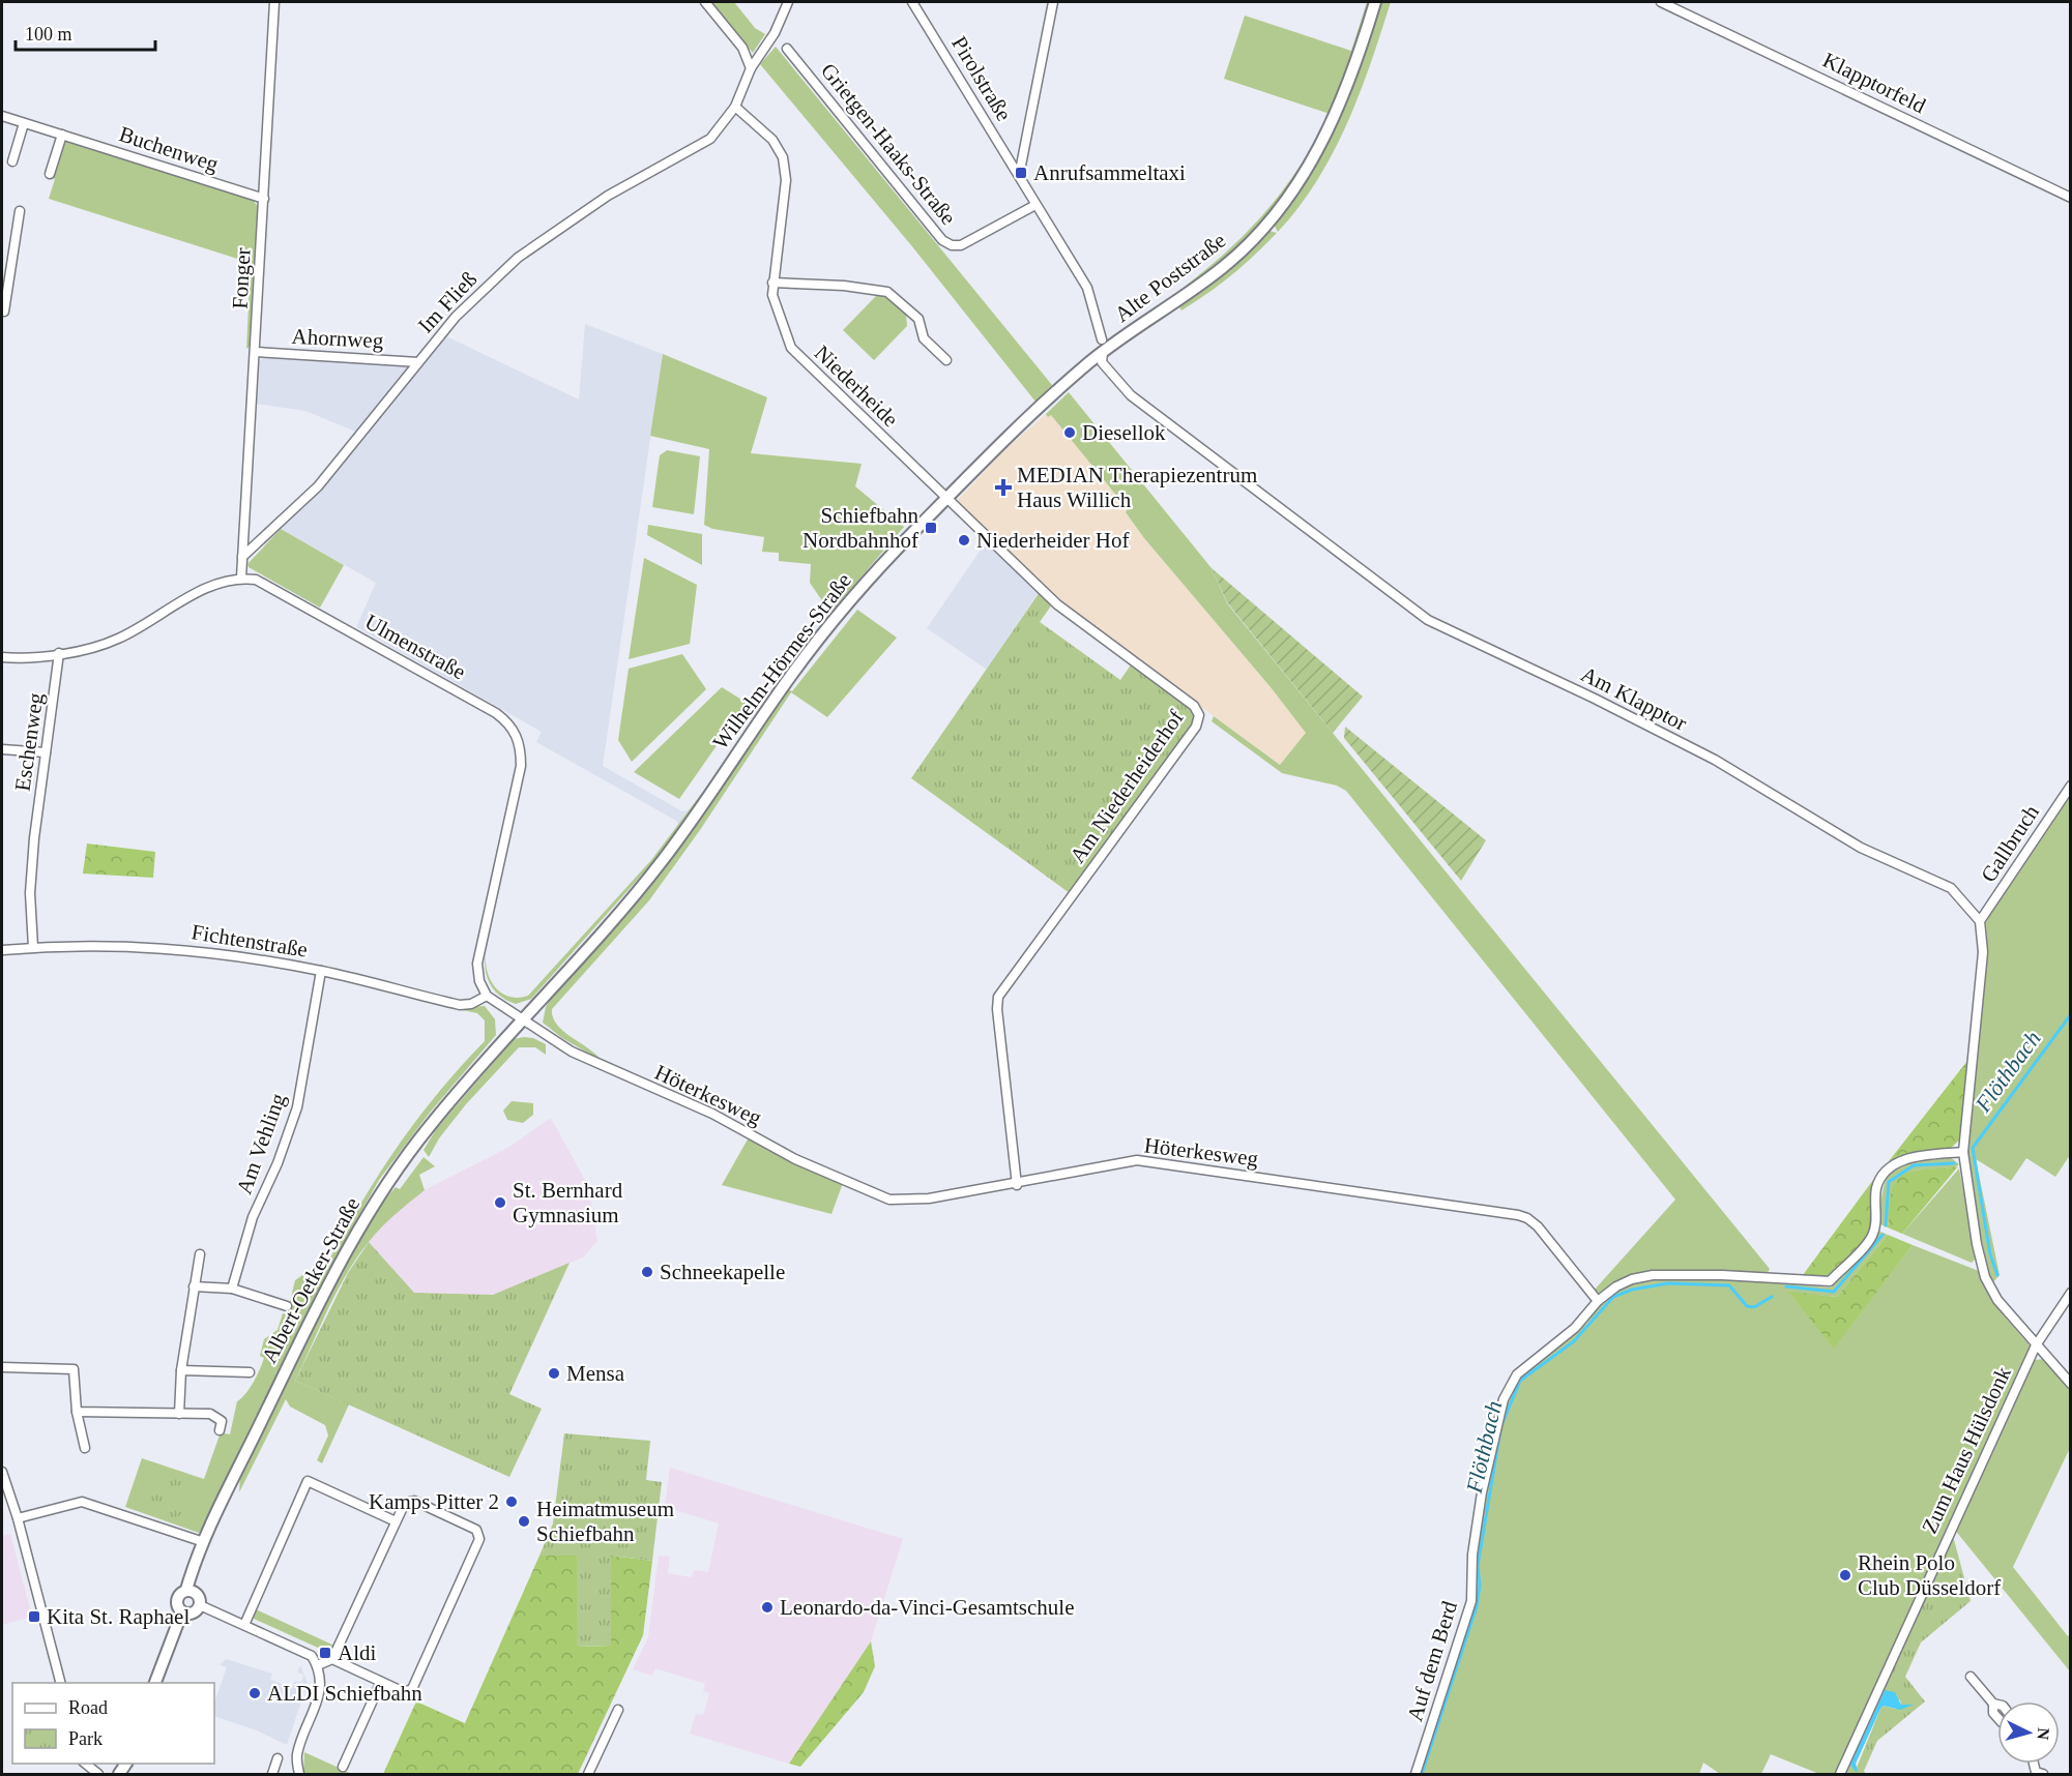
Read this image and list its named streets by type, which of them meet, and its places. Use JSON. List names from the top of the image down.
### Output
{
  "streets": {
    "street": [
      "Pirolstraße",
      "Klapptorfeld",
      "Grietgen-Haaks-Straße",
      "Buchenweg",
      "Alte Poststraße",
      "Fonger",
      "Im Fließ",
      "Ahornweg",
      "Niederheide",
      "Ulmenstraße",
      "Wilhelm-Hörmes-Straße",
      "Am Klapptor",
      "Eschenweg",
      "Am Niederheiderhof",
      "Gallbruch",
      "Fichtenstraße",
      "Höterkesweg",
      "Am Vehling",
      "Albert-Oetker-Straße",
      "Zum Haus Hülsdonk",
      "Auf dem Berd"
    ]
  },
  "crossings": [
    ["Pirolstraße", "Grietgen-Haaks-Straße"],
    ["Buchenweg", "Fonger"],
    ["Alte Poststraße", "Wilhelm-Hörmes-Straße"],
    ["Alte Poststraße", "Am Klapptor"],
    ["Fonger", "Im Fließ"],
    ["Fonger", "Ahornweg"],
    ["Im Fließ", "Ahornweg"],
    ["Im Fließ", "Niederheide"],
    ["Niederheide", "Wilhelm-Hörmes-Straße"],
    ["Niederheide", "Am Niederheiderhof"],
    ["Ulmenstraße", "Fichtenstraße"],
    ["Wilhelm-Hörmes-Straße", "Am Klapptor"],
    ["Wilhelm-Hörmes-Straße", "Am Niederheiderhof"],
    ["Wilhelm-Hörmes-Straße", "Höterkesweg"],
    ["Wilhelm-Hörmes-Straße", "Albert-Oetker-Straße"],
    ["Am Klapptor", "Gallbruch"],
    ["Eschenweg", "Fichtenstraße"],
    ["Am Niederheiderhof", "Höterkesweg"],
    ["Fichtenstraße", "Am Vehling"],
    ["Höterkesweg", "Albert-Oetker-Straße"],
    ["Höterkesweg", "Auf dem Berd"]
  ],
  "water": ["Flöthbach"],
  "places": {
    "transit": [
      "Anrufsammeltaxi",
      "Schiefbahn Nordbahnhof",
      "Kita St. Raphael",
      "Aldi"
    ],
    "other": [
      "Diesellok",
      "Niederheider Hof",
      "St. Bernhard Gymnasium",
      "Schneekapelle",
      "Mensa",
      "Kamps Pitter 2",
      "Heimatmuseum Schiefbahn",
      "Rhein Polo Club Düsseldorf",
      "Leonardo-da-Vinci-Gesamtschule",
      "ALDI Schiefbahn"
    ],
    "health": ["MEDIAN Therapiezentrum Haus Willich"]
  },
  "legend": ["Road", "Park"],
  "scale_bar": "100 m",
  "north": "right"
}
